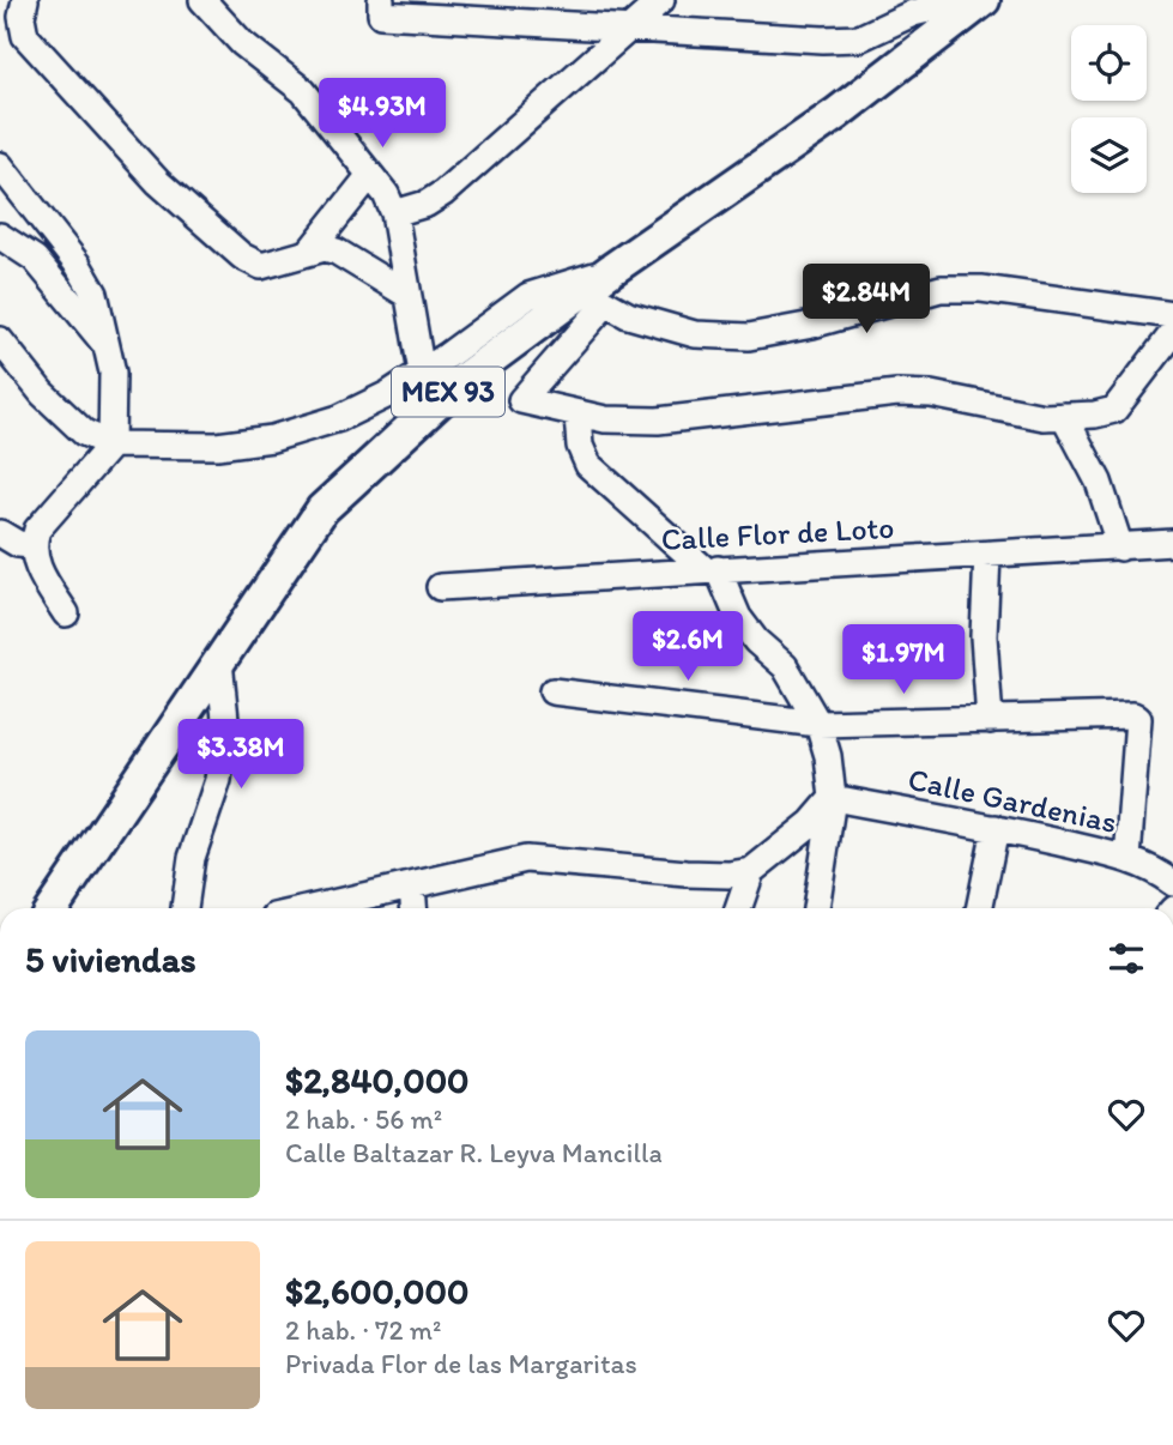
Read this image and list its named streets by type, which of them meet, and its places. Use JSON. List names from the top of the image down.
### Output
{
  "streets": {
    "main road": ["MEX 93"],
    "street": ["Calle Flor de Loto", "Calle Gardenias"]
  },
  "page": {
    "price": [
      "$4.93M",
      "$2.84M",
      "$2.6M",
      "$1.97M",
      "$3.38M"
    ],
    "heading": "5 viviendas",
    "list": [
      {
        "name": "$2,840,000",
        "note": "2 hab. · 56 m² · Calle Baltazar R. Leyva Mancilla"
      },
      {
        "name": "$2,600,000",
        "note": "2 hab. · 72 m² · Privada Flor de las Margaritas"
      }
    ]
  }
}
